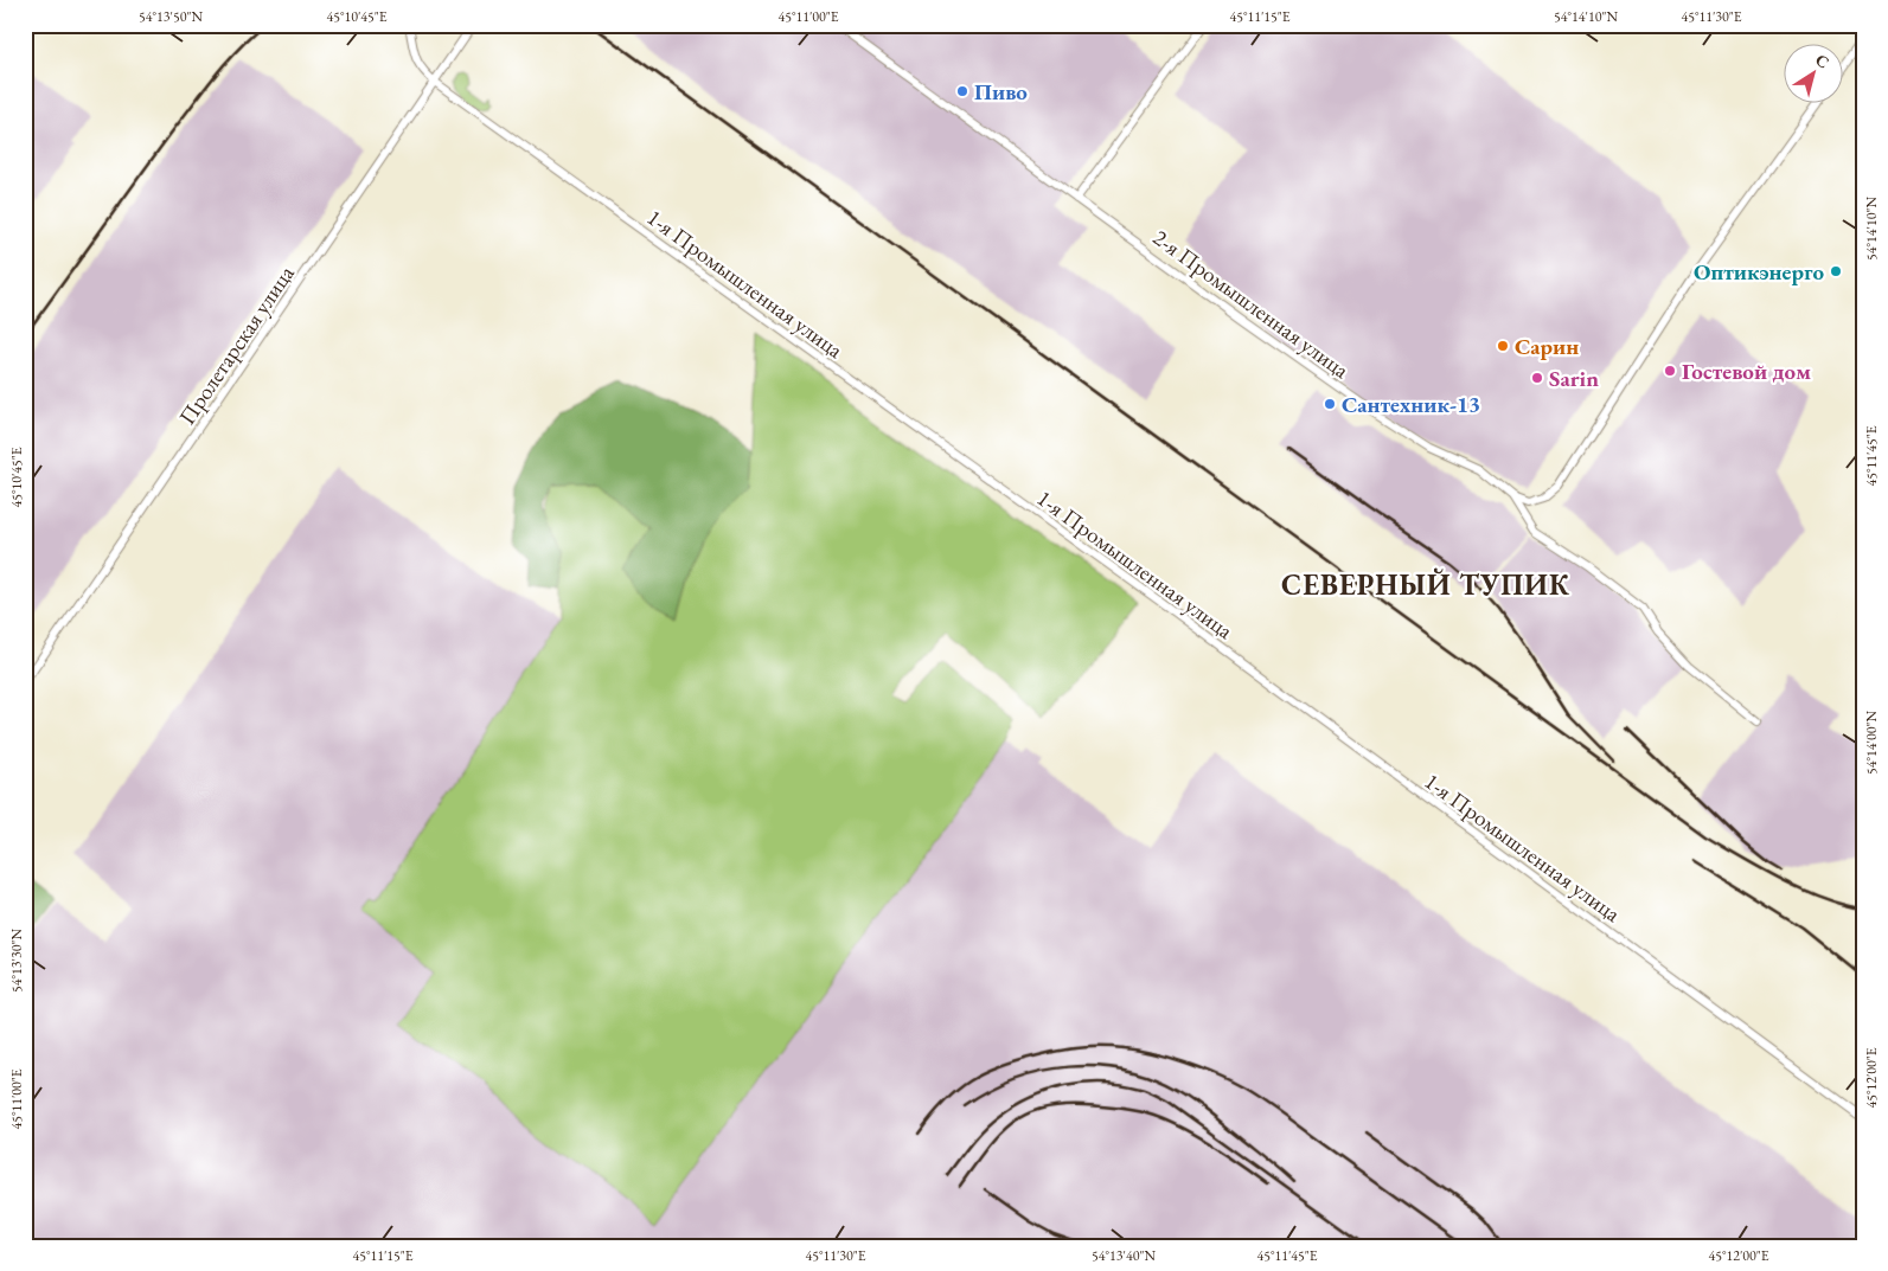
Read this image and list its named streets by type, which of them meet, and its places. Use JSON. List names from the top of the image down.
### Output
{
  "streets": {
    "street": ["1-я Промышленная улица", "2-я Промышленная улица", "Пролетарская улица"]
  },
  "crossings": [
    ["1-я Промышленная улица", "Пролетарская улица"]
  ],
  "districts": ["СЕВЕРНЫЙ ТУПИК"],
  "places": [
    "Пиво",
    "Оптикэнерго",
    "Сарин",
    "Гостевой дом",
    "Sarin",
    "Сантехник-13"
  ],
  "north": "top right",
  "coordinates": [
    "54°13'50\"N",
    "45°10'45\"E",
    "45°11'00\"E",
    "45°11'15\"E",
    "54°14'10\"N",
    "45°11'30\"E",
    "45°11'45\"E",
    "54°14'00\"N",
    "54°13'30\"N",
    "45°12'00\"E",
    "54°13'40\"N"
  ]
}
